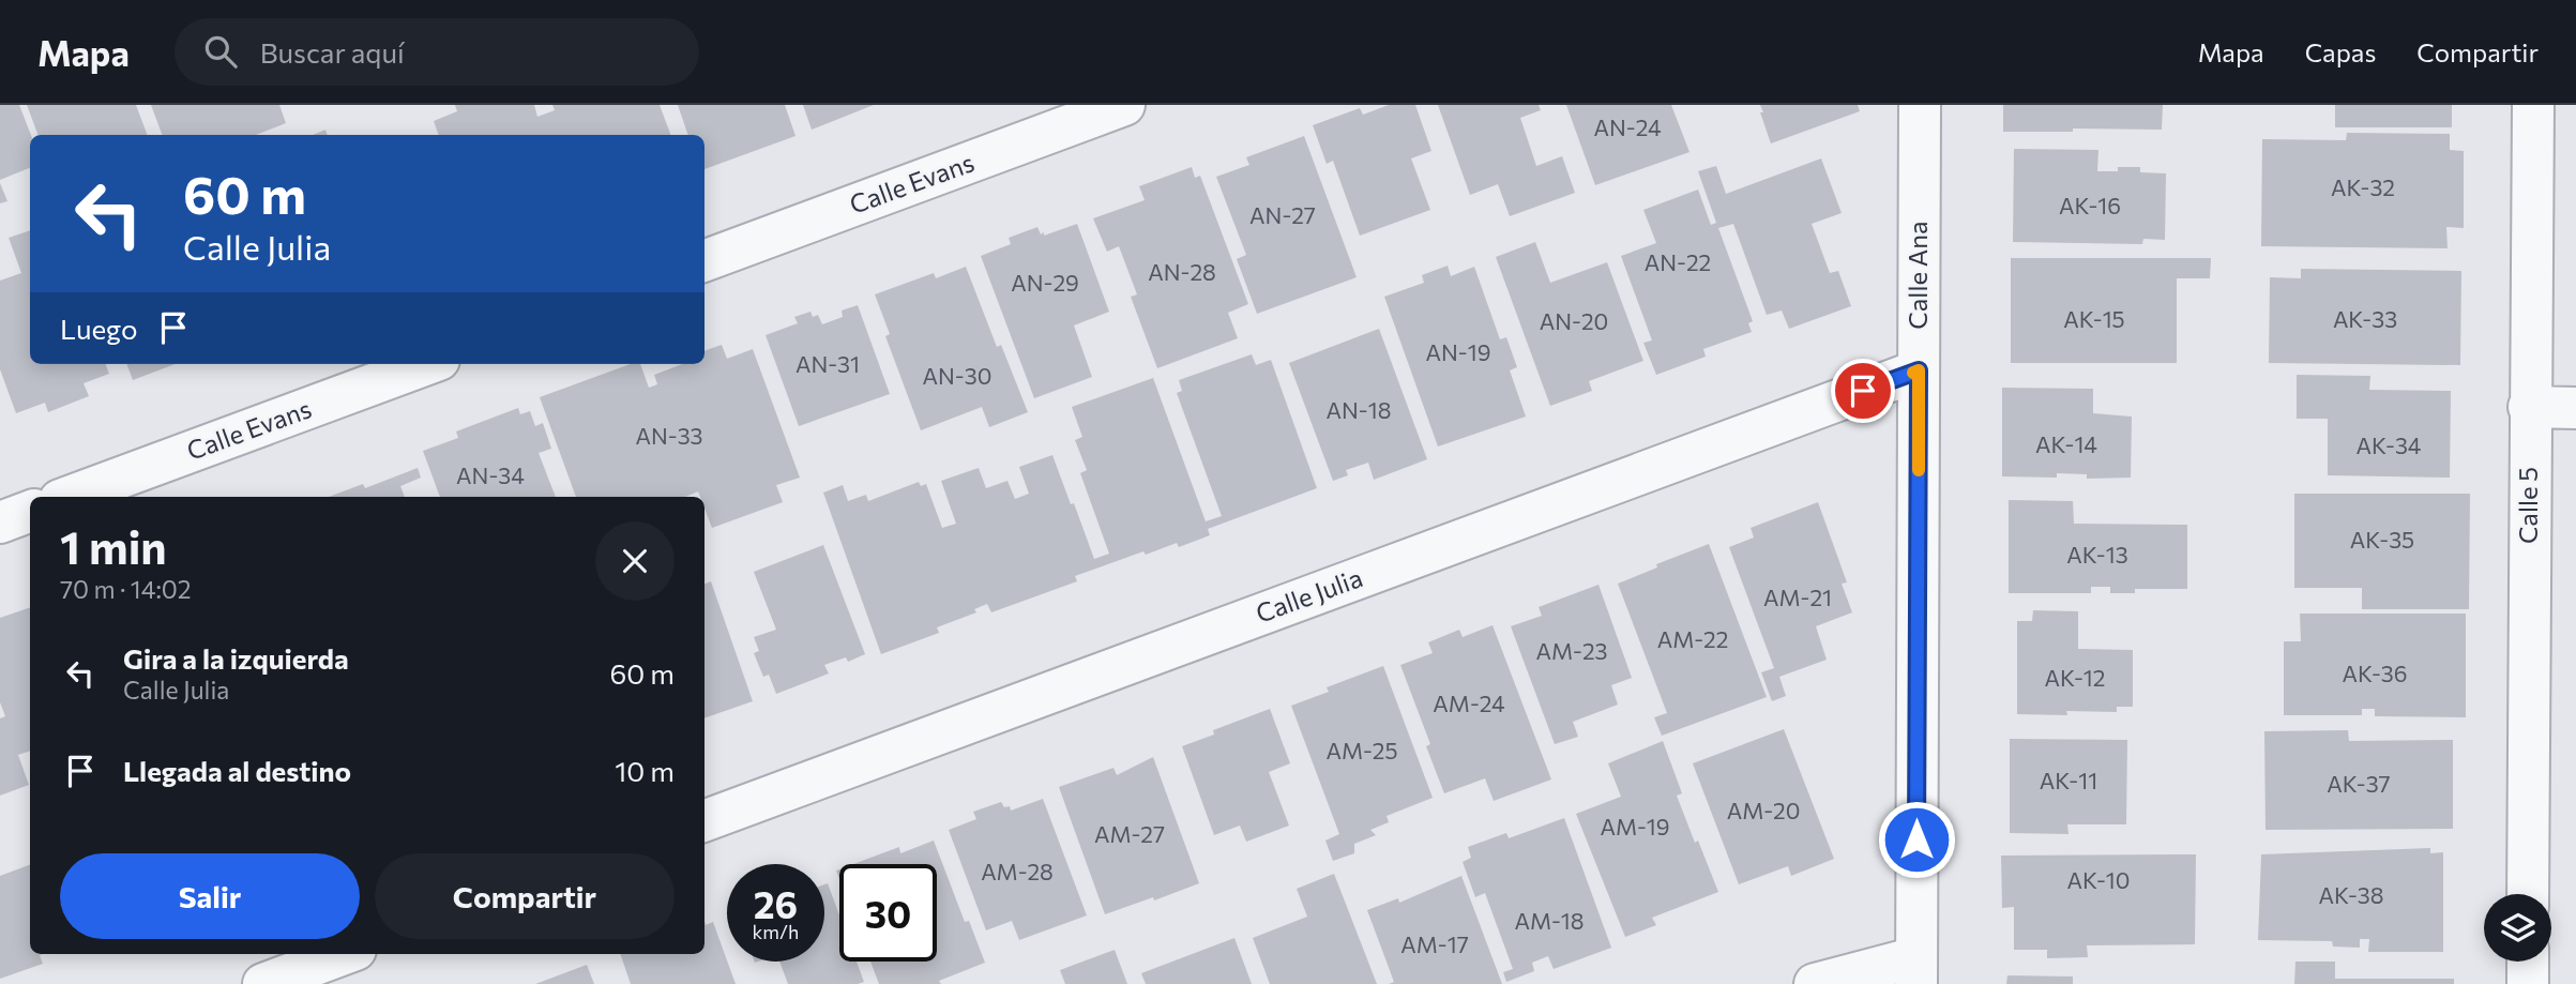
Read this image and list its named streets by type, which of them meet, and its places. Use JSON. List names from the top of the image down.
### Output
{
  "streets": {
    "street": [
      "Calle Evans",
      "Calle Ana",
      "Calle 5",
      "Calle Julia"
    ]
  },
  "crossings": [
    ["Calle Ana", "Calle Julia"]
  ],
  "house_numbers": [
    "AN-24",
    "AK-32",
    "AK-16",
    "AN-27",
    "AN-22",
    "AN-28",
    "AN-29",
    "AK-15",
    "AK-33",
    "AN-20",
    "AN-19",
    "AN-31",
    "AN-30",
    "AN-18",
    "AN-33",
    "AK-14",
    "AK-34",
    "AN-34",
    "AK-35",
    "AK-13",
    "AM-21",
    "AM-22",
    "AM-23",
    "AK-36",
    "AK-12",
    "AM-24",
    "AM-25",
    "AK-11",
    "AK-37",
    "AM-20",
    "AM-19",
    "AM-27",
    "AM-28",
    "AK-10",
    "AK-38",
    "AM-18",
    "AM-17"
  ],
  "page": {
    "header": "Mapa",
    "search": "Buscar aquí",
    "nav": ["Mapa", "Capas", "Compartir"],
    "turn": ["60 m", "Calle Julia"],
    "then": "Luego",
    "heading": ["1 min", "70 m · 14:02"],
    "list": [
      {
        "name": "Gira a la izquierda",
        "note": "Calle Julia",
        "value": "60 m"
      },
      {
        "name": "Llegada al destino",
        "value": "10 m"
      }
    ],
    "buttons": ["Salir", "Compartir"],
    "speed": "26 km/h",
    "limit": "30"
  }
}
